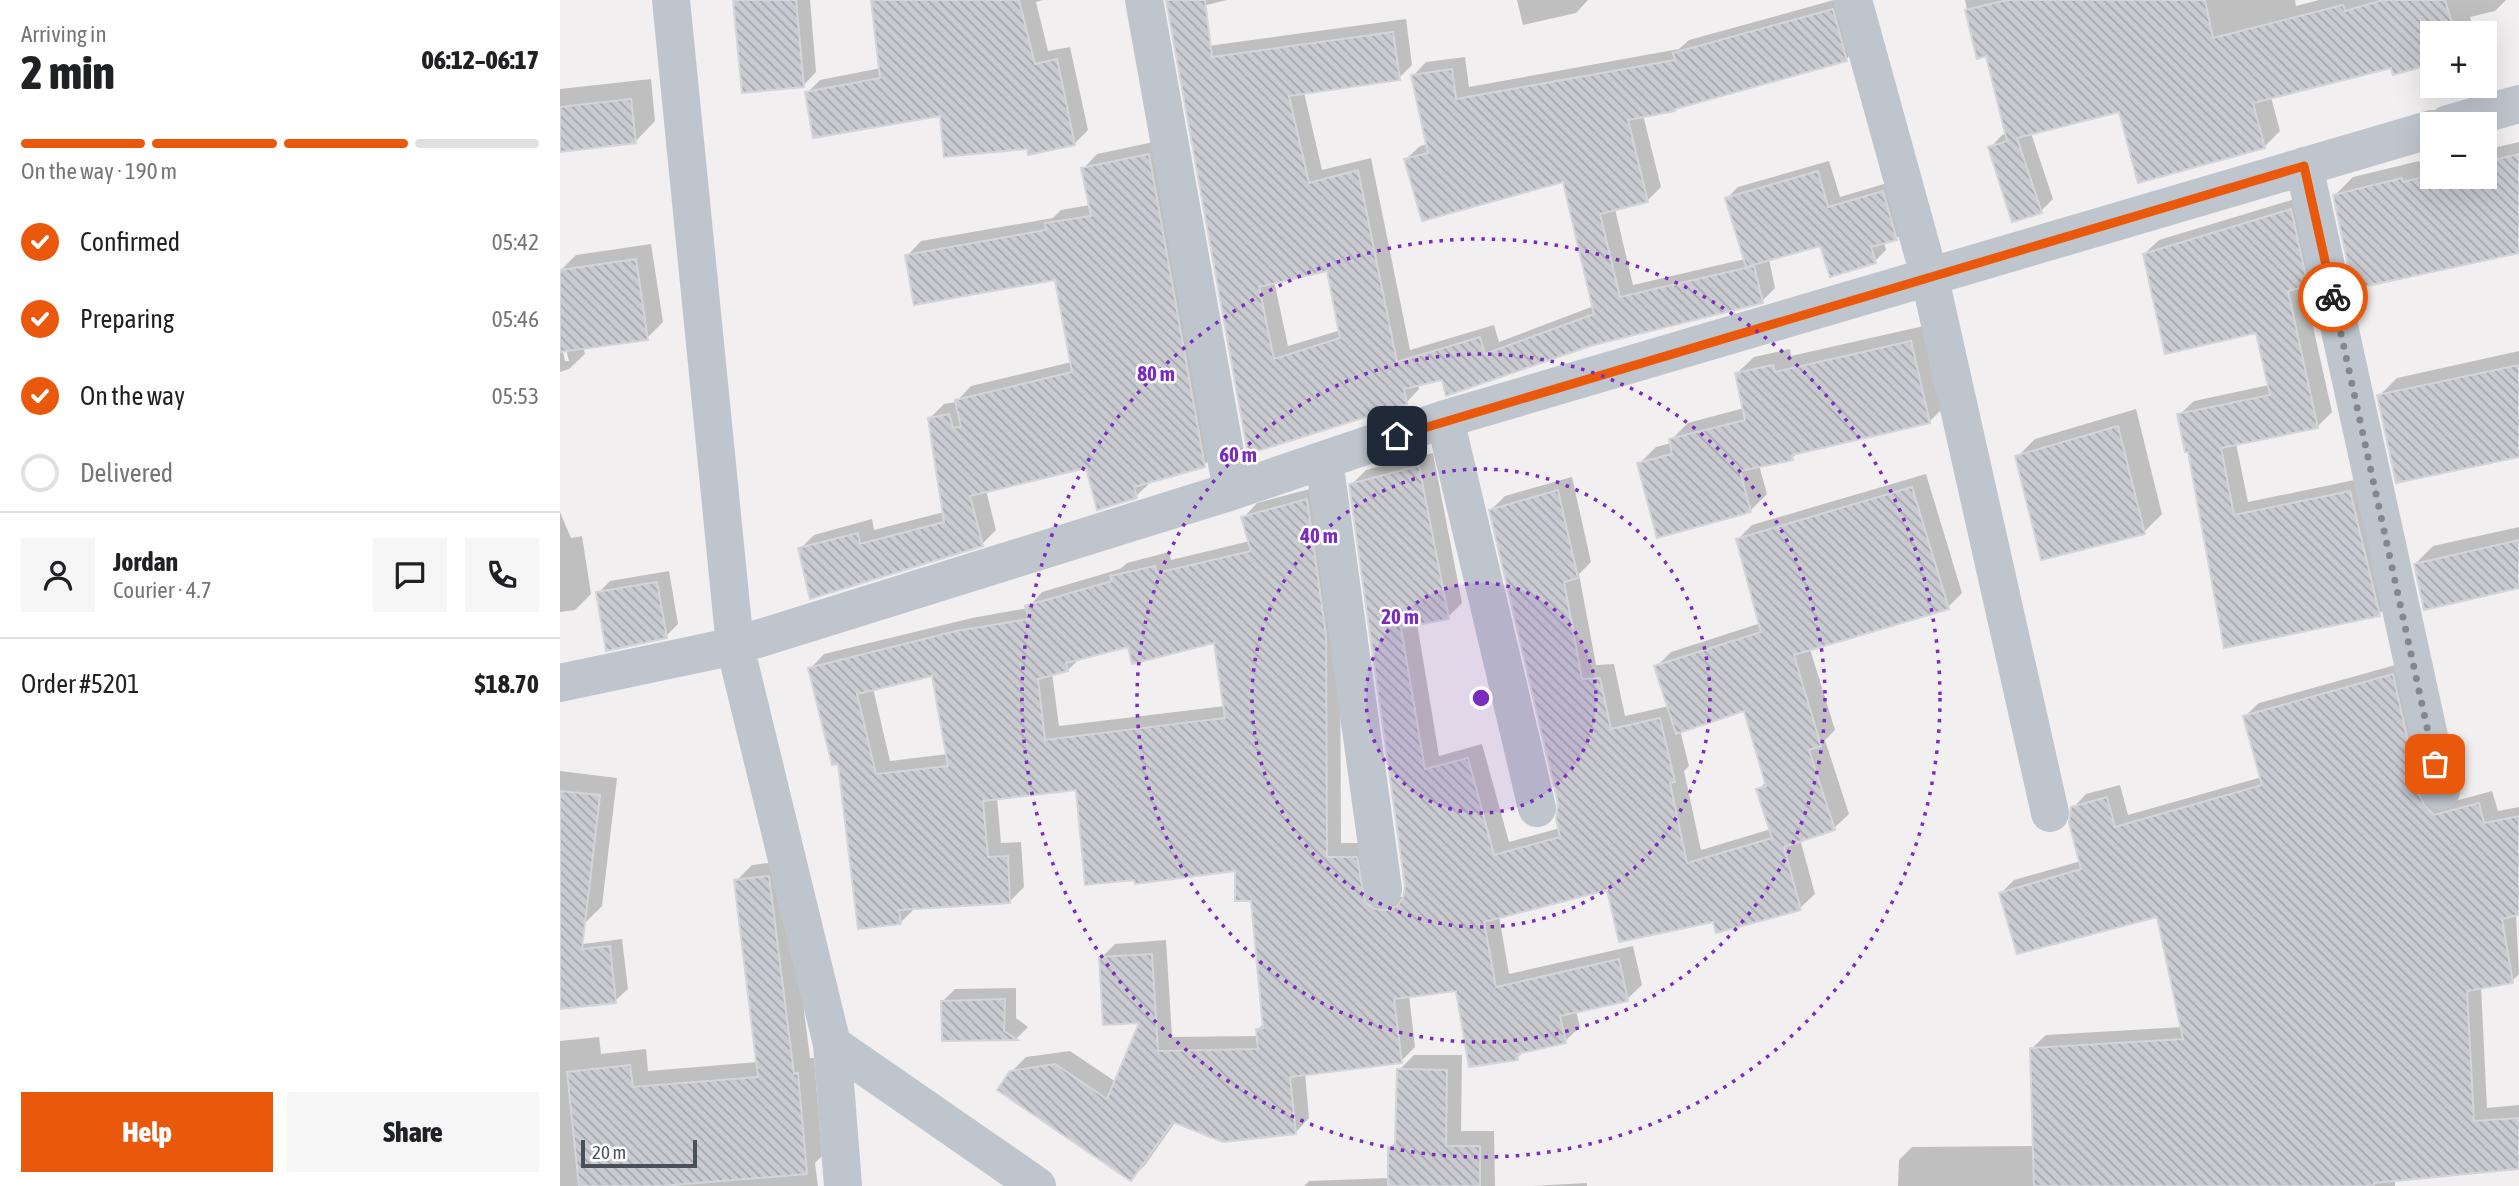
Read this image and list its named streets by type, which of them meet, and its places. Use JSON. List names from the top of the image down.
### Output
{
  "scale_bar": "20 m",
  "page": {
    "heading": ["2 min", "Arriving in", "06:12–06:17"],
    "panel": [
      "Jordan",
      "Courier · 4.7",
      "Order #5201",
      "$18.70"
    ],
    "map_buttons": ["+", "−"],
    "bar": "On the way · 190 m",
    "list": [
      ["Confirmed", "05:42"],
      ["Preparing", "05:46"],
      ["On the way", "05:53"],
      "Delivered"
    ],
    "buttons": ["Help", "Share"],
    "scale": "20 m"
  },
  "rings": [
    "80 m",
    "60 m",
    "40 m",
    "20 m"
  ]
}
